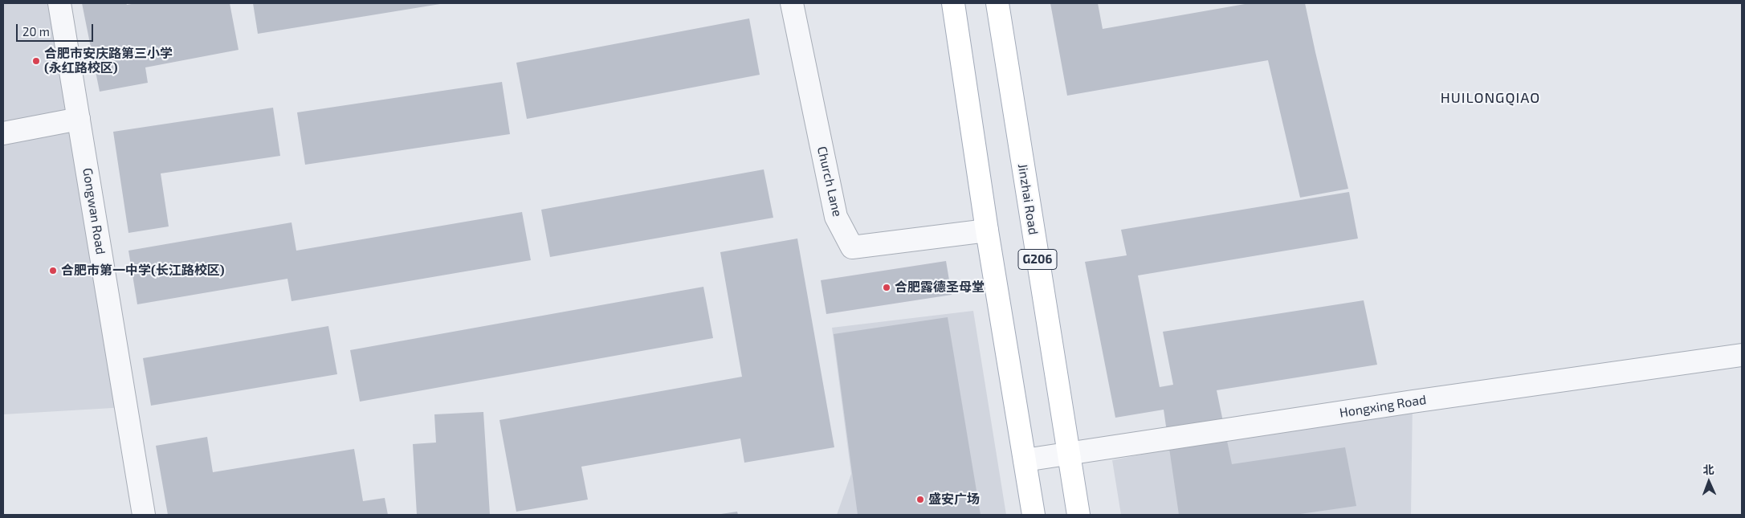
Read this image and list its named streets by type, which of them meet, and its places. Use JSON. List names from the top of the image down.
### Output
{
  "streets": {
    "main road": ["Jinzhai Road", "G206"],
    "street": ["Church Lane", "Gongwan Road", "Hongxing Road"]
  },
  "crossings": [
    ["Jinzhai Road", "Hongxing Road"]
  ],
  "districts": ["HUILONGQIAO"],
  "places": [
    "合肥市安庆路第三小学 (永红路校区)",
    "合肥市第一中学(长江路校区)",
    "合肥露德圣母堂",
    "盛安广场"
  ],
  "scale_bar": "20 m",
  "north": "top"
}
